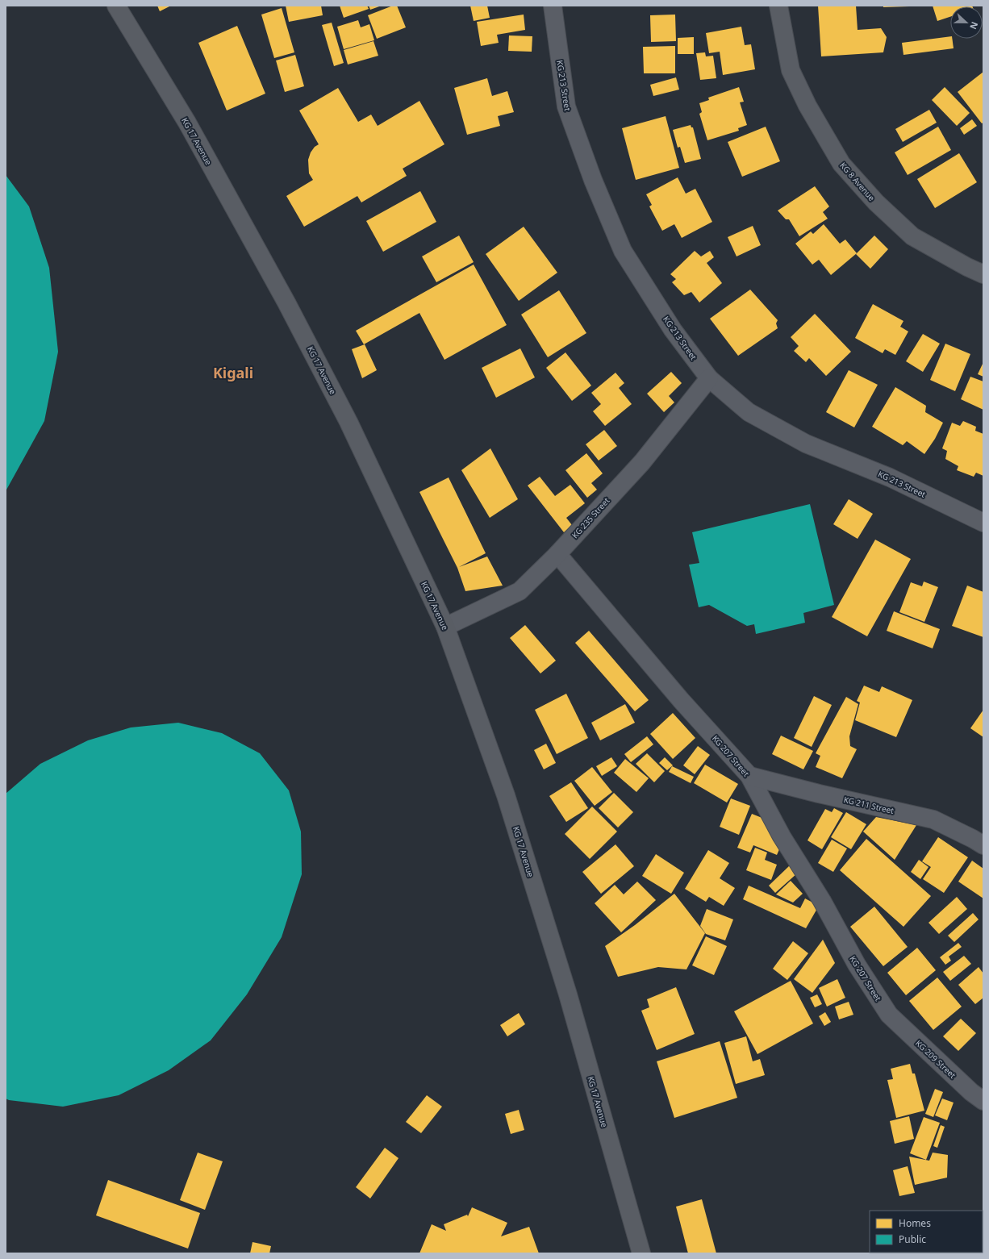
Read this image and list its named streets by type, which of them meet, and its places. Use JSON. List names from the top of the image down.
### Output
{
  "streets": {
    "street": [
      "KG 213 Street",
      "KG 17 Avenue",
      "KG 8 Avenue",
      "KG 235 Street",
      "KG 207 Street",
      "KG 211 Street",
      "KG 209 Street"
    ]
  },
  "crossings": [
    ["KG 213 Street", "KG 235 Street"],
    ["KG 17 Avenue", "KG 235 Street"],
    ["KG 235 Street", "KG 207 Street"],
    ["KG 207 Street", "KG 211 Street"],
    ["KG 207 Street", "KG 209 Street"]
  ],
  "districts": ["Kigali"],
  "legend": ["Homes", "Public"],
  "north": "right"
}
